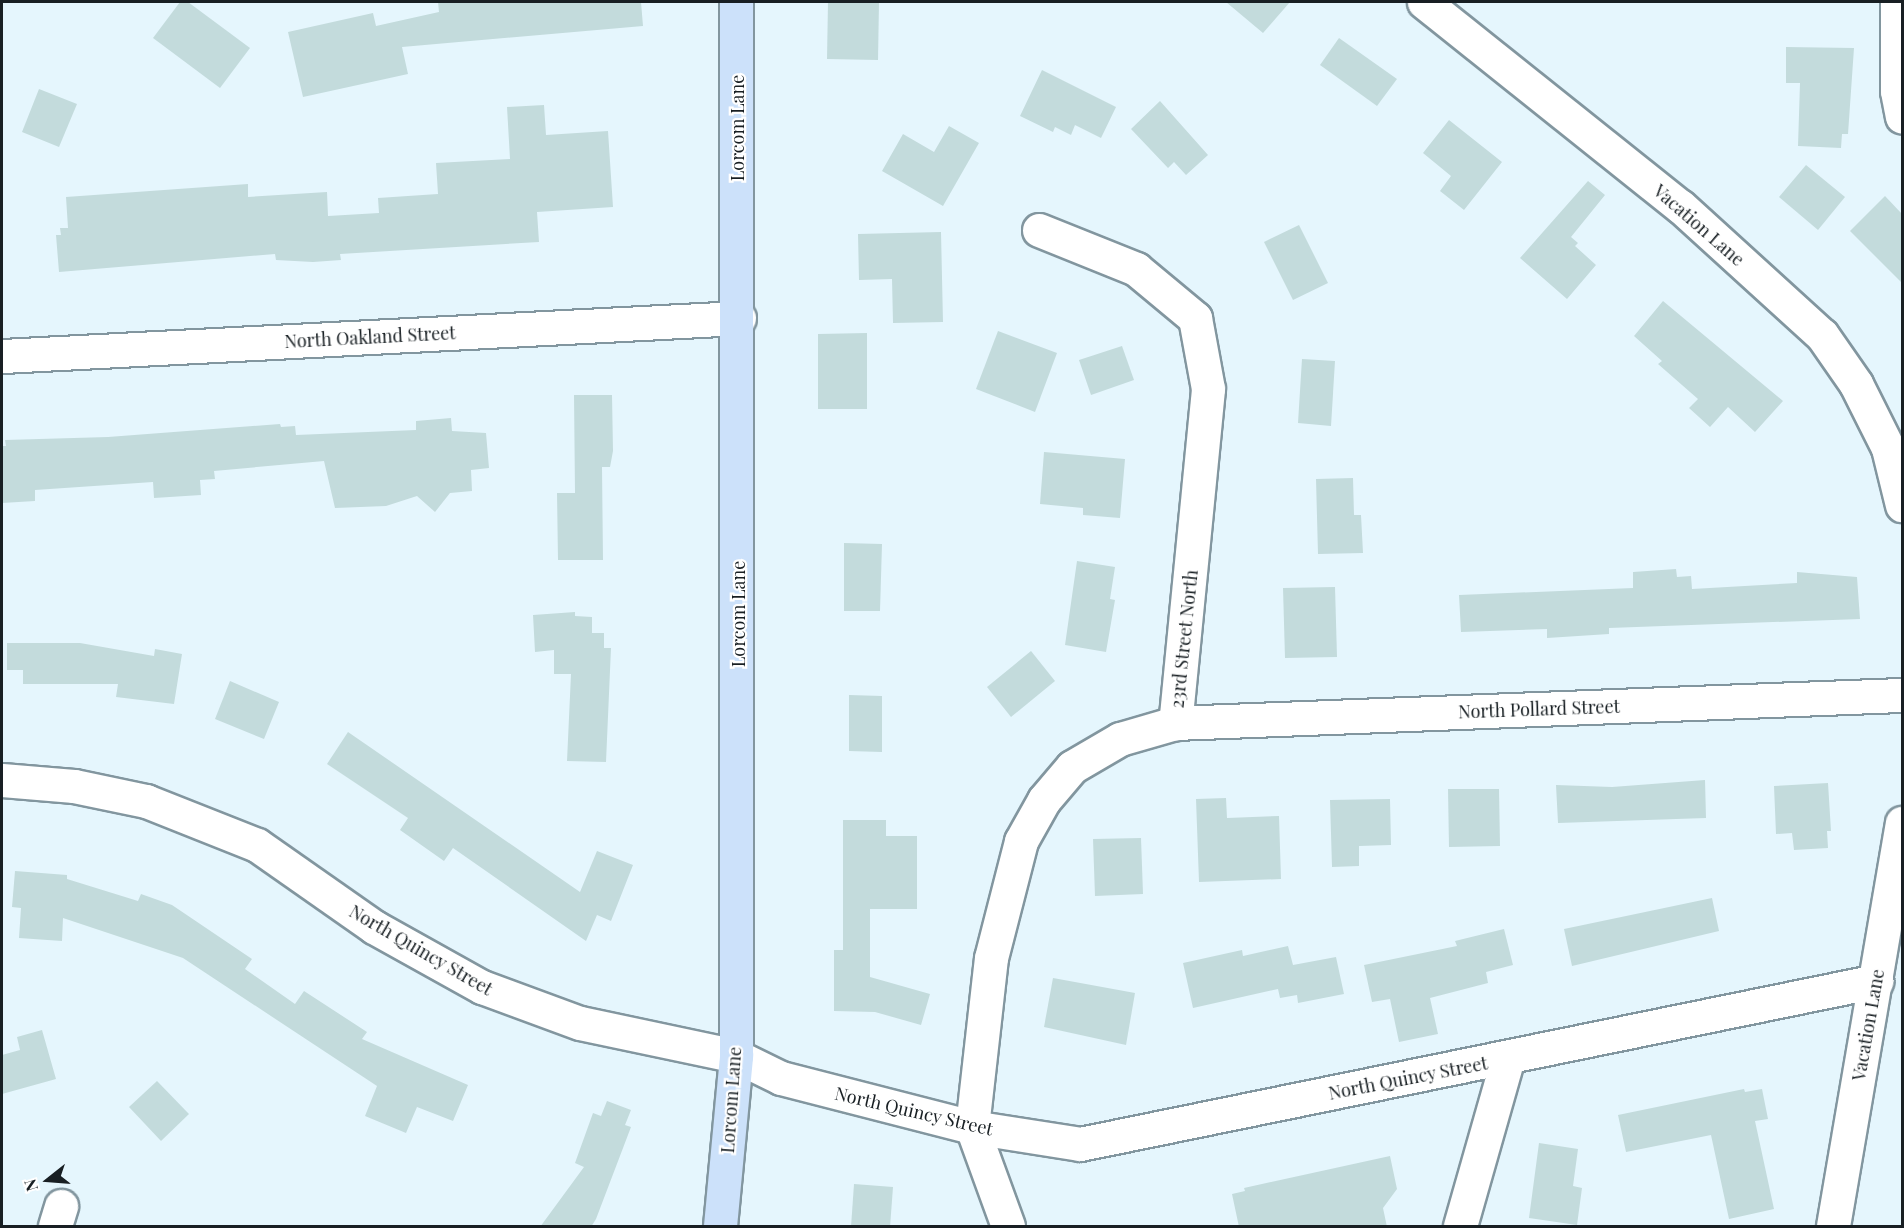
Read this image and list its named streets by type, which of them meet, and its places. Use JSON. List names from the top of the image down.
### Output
{
  "streets": {
    "street": [
      "Lorcom Lane",
      "Vacation Lane",
      "North Oakland Street",
      "23rd Street North",
      "North Pollard Street",
      "North Quincy Street"
    ]
  },
  "crossings": [
    ["Lorcom Lane", "North Oakland Street"],
    ["Lorcom Lane", "North Quincy Street"],
    ["Vacation Lane", "North Quincy Street"],
    ["23rd Street North", "North Pollard Street"],
    ["23rd Street North", "North Quincy Street"]
  ],
  "north": "left"
}
